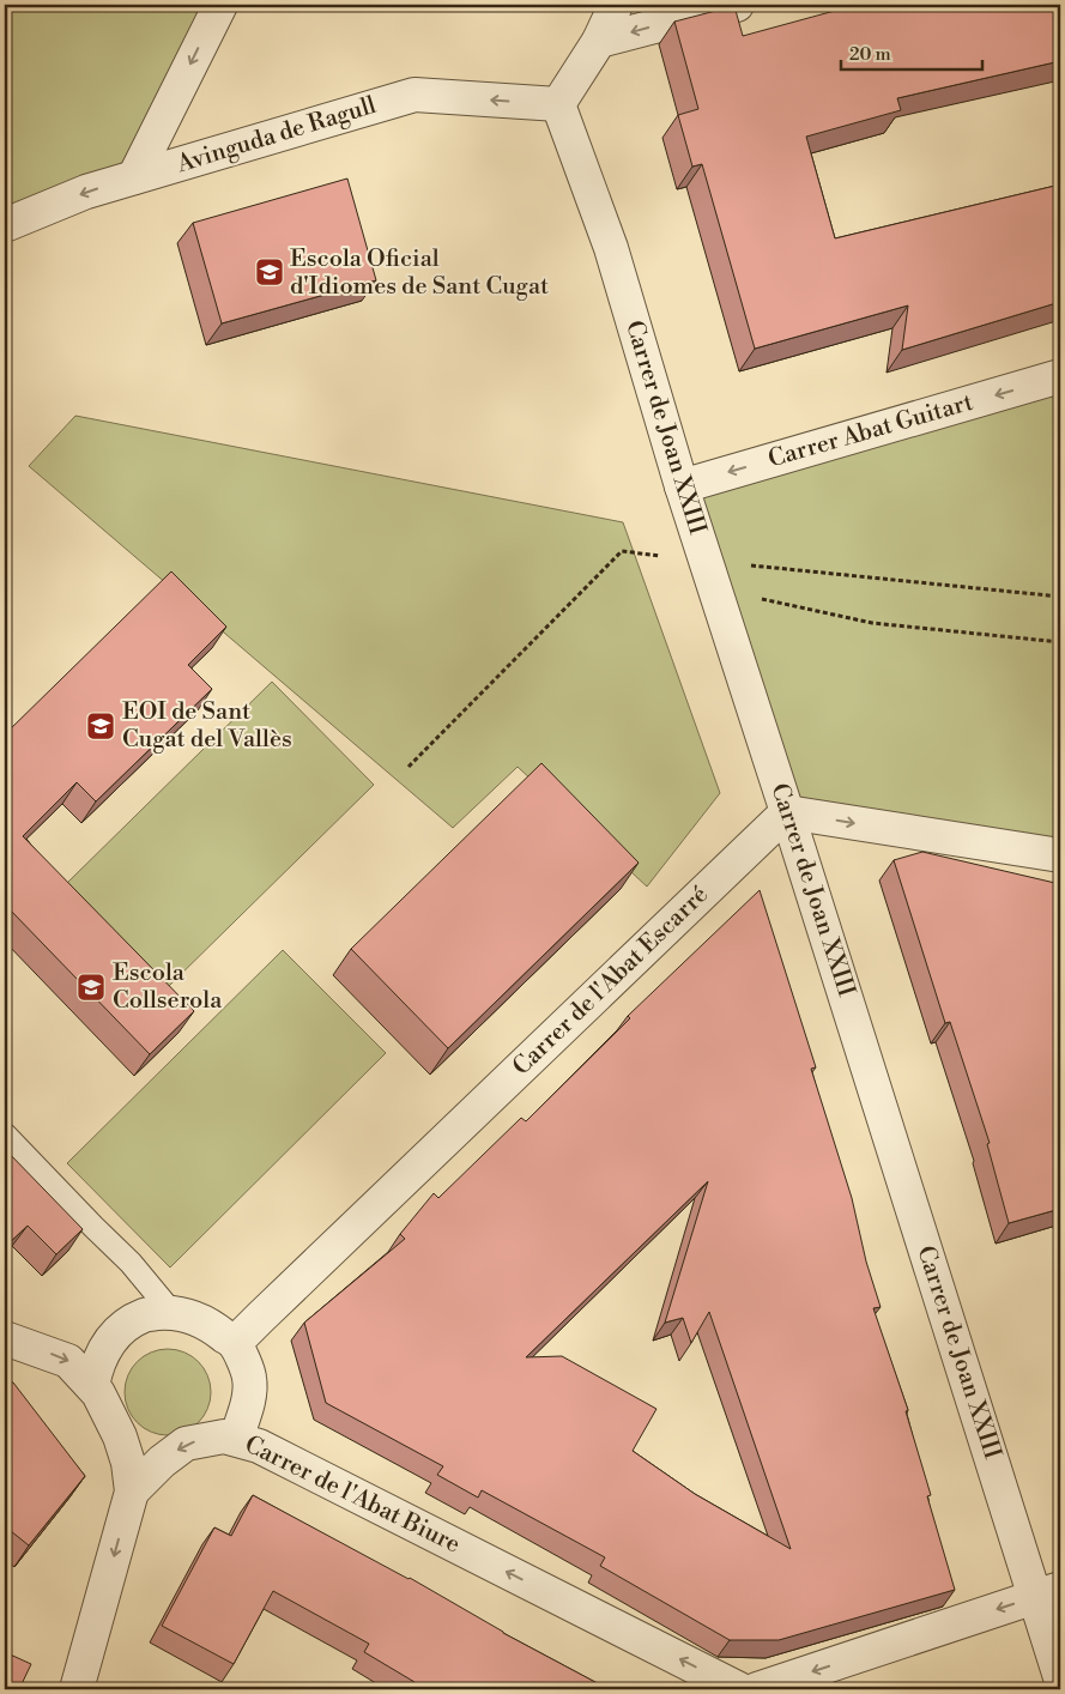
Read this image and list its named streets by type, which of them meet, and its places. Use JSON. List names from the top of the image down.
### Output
{
  "streets": {
    "street": [
      "Avinguda de Ragull",
      "Carrer de Joan XXIII",
      "Carrer Abat Guitart",
      "Carrer de l'Abat Escarré",
      "Carrer de l'Abat Biure"
    ]
  },
  "crossings": [
    ["Avinguda de Ragull", "Carrer de Joan XXIII"],
    ["Carrer de Joan XXIII", "Carrer Abat Guitart"],
    ["Carrer de Joan XXIII", "Carrer de l'Abat Escarré"]
  ],
  "one_way": ["Avinguda de Ragull", "Carrer Abat Guitart", "Carrer de l'Abat Biure"],
  "places": {
    "school or university": ["Escola Oficial d'Idiomes de Sant Cugat", "EOI de Sant Cugat del Vallès", "Escola Collserola"]
  },
  "scale_bar": "20 m"
}
